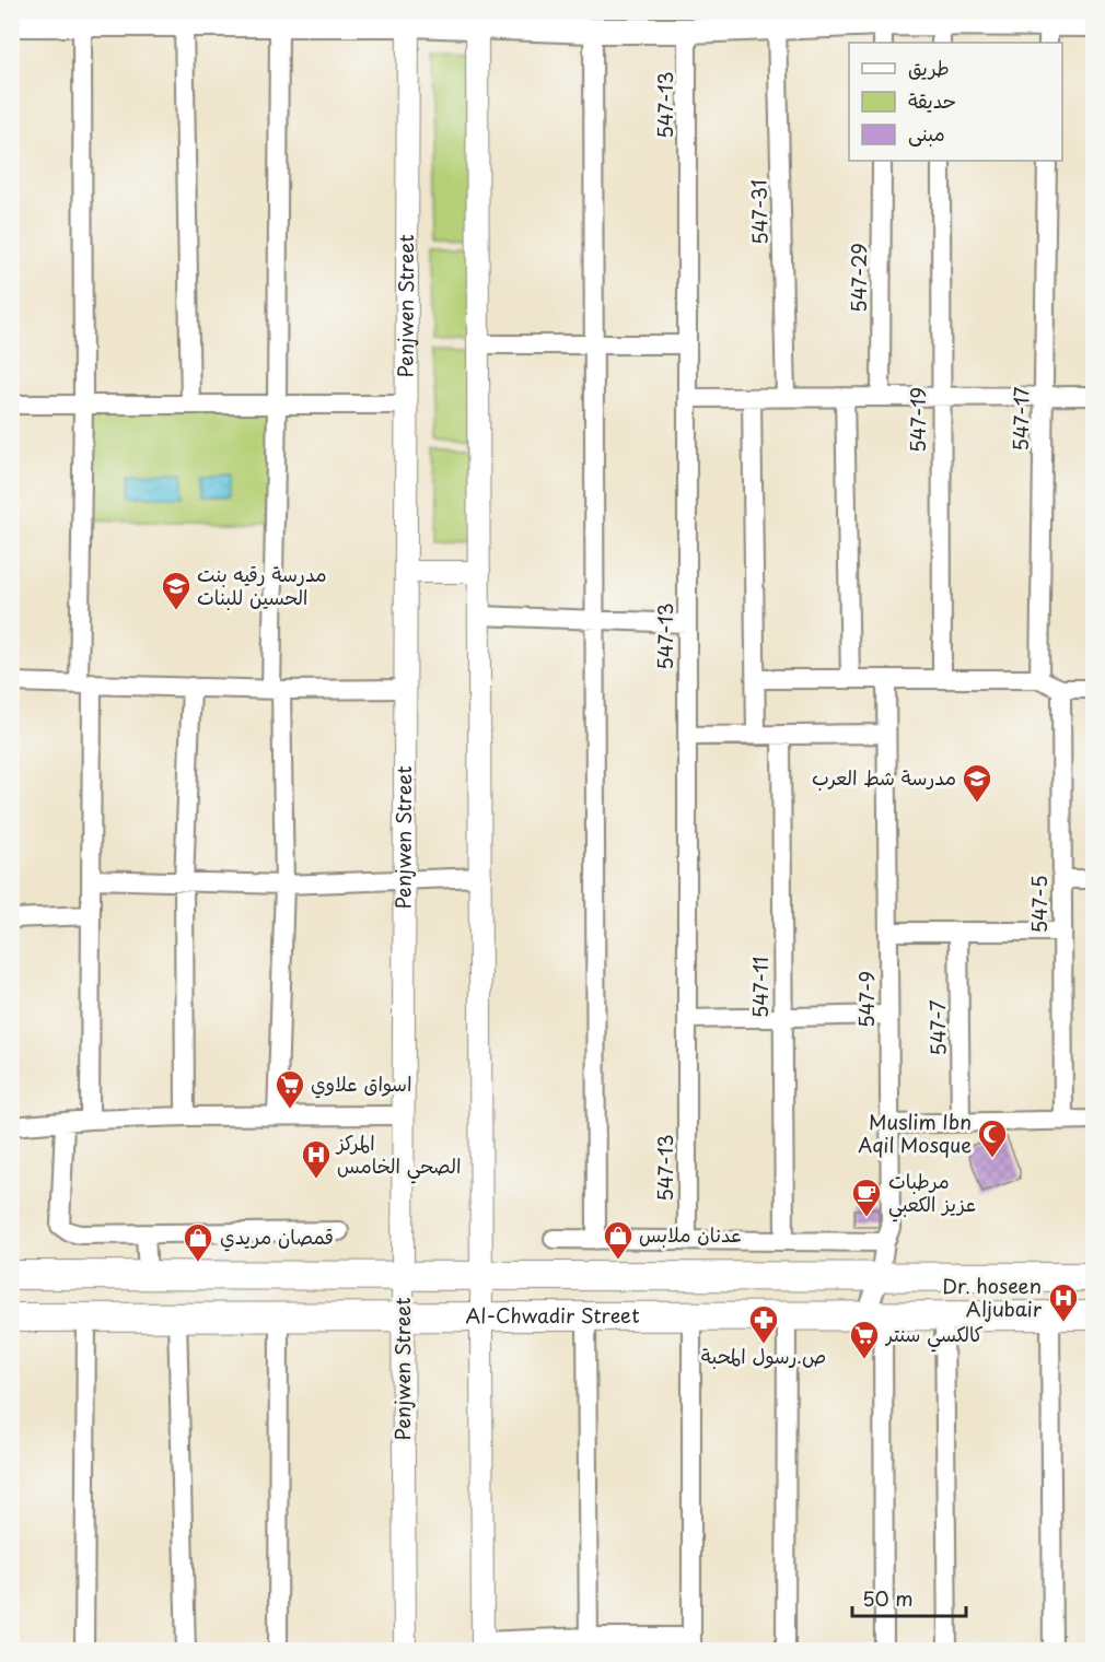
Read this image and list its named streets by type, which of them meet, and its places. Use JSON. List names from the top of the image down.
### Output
{
  "streets": {
    "main road": ["Al-Chwadir Street"],
    "street": [
      "547-13",
      "547-31",
      "547-29",
      "Penjwen Street",
      "547-17",
      "547-19",
      "547-5",
      "547-11",
      "547-9",
      "547-7"
    ]
  },
  "crossings": [
    ["Penjwen Street", "Al-Chwadir Street"],
    ["547-9", "Al-Chwadir Street"]
  ],
  "places": {
    "school or university": ["مدرسة رقيه بنت الحسين للبنات", "مدرسة شط العرب"],
    "supermarket": ["اسواق علاوي", "كالكسي سنتر"],
    "mosque": ["Muslim Ibn Aqil Mosque"],
    "hospital": ["المركز الصحي الخامس", "Dr. hoseen Aljubair"],
    "cafe": ["مرطبات عزيز الكعبي"],
    "shop": ["عدنان ملابس", "قمصان مريدي"],
    "pharmacy": ["ص.رسول المحبة"]
  },
  "legend": ["طريق", "حديقة", "مبنى"],
  "scale_bar": "50 m"
}
